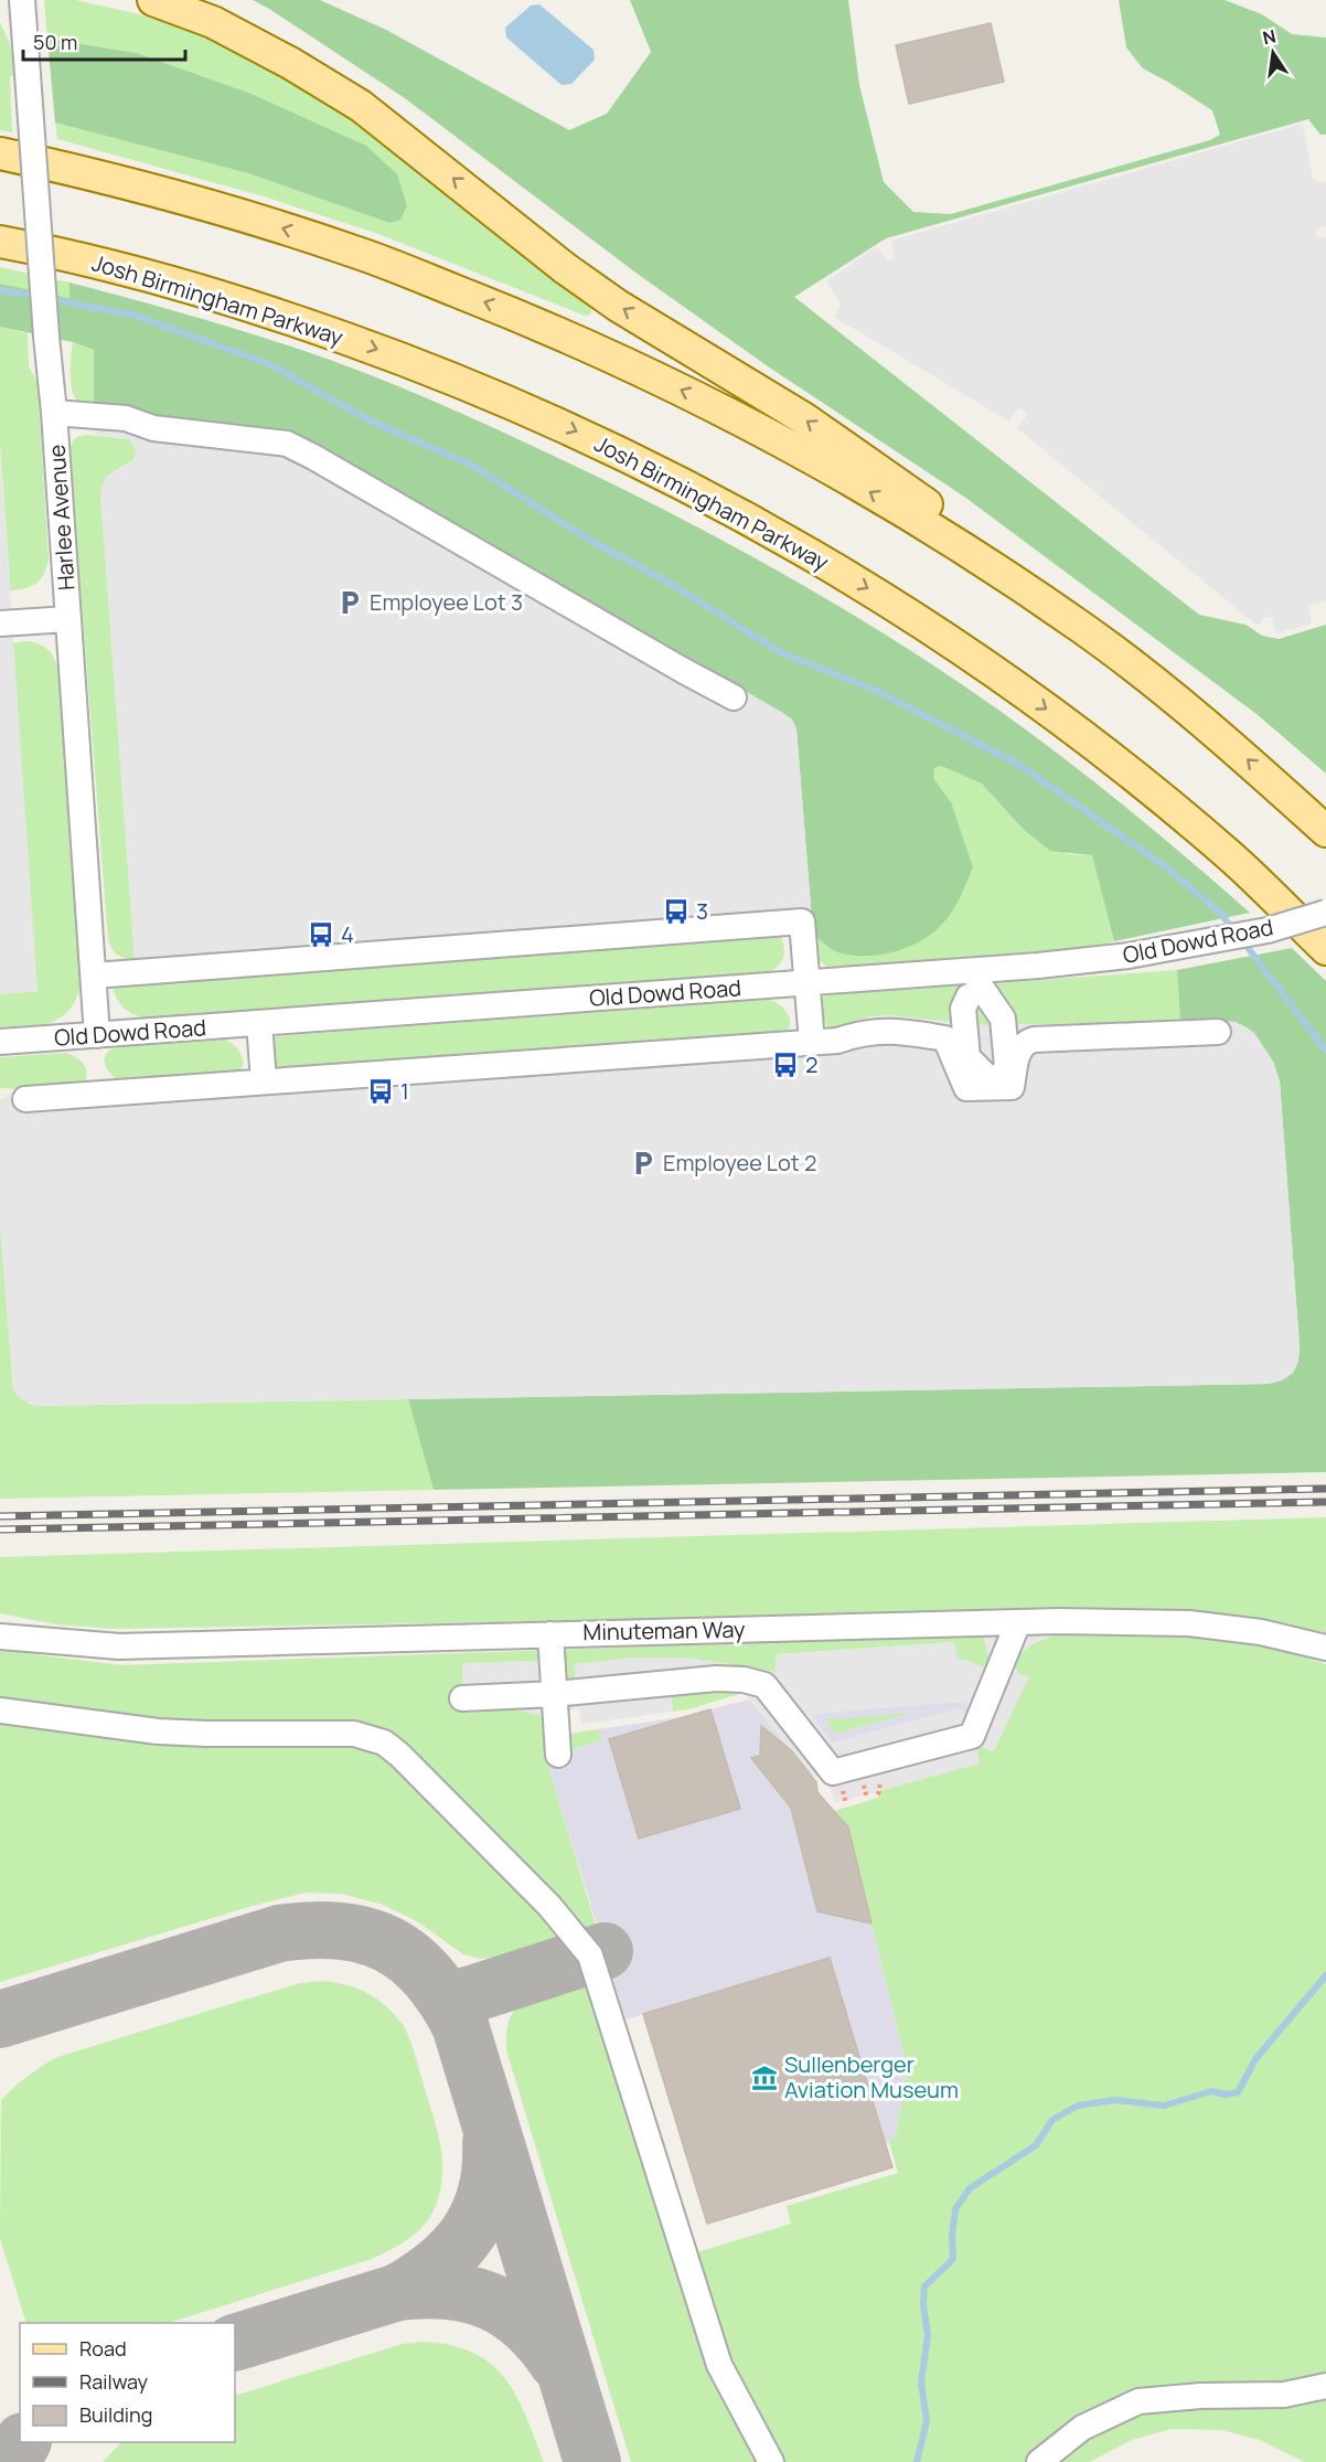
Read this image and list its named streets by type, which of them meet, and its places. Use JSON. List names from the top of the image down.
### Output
{
  "streets": {
    "main road": ["Josh Birmingham Parkway"],
    "street": ["Harlee Avenue", "Old Dowd Road", "Minuteman Way"]
  },
  "crossings": [
    ["Harlee Avenue", "Old Dowd Road"]
  ],
  "places": {
    "parking": ["Employee Lot 3", "Employee Lot 2"],
    "bus stop": [
      "3",
      "4",
      "2",
      "1"
    ],
    "museum": ["Sullenberger Aviation Museum"]
  },
  "legend": ["Road", "Railway", "Building"],
  "scale_bar": "50 m",
  "north": "top"
}
